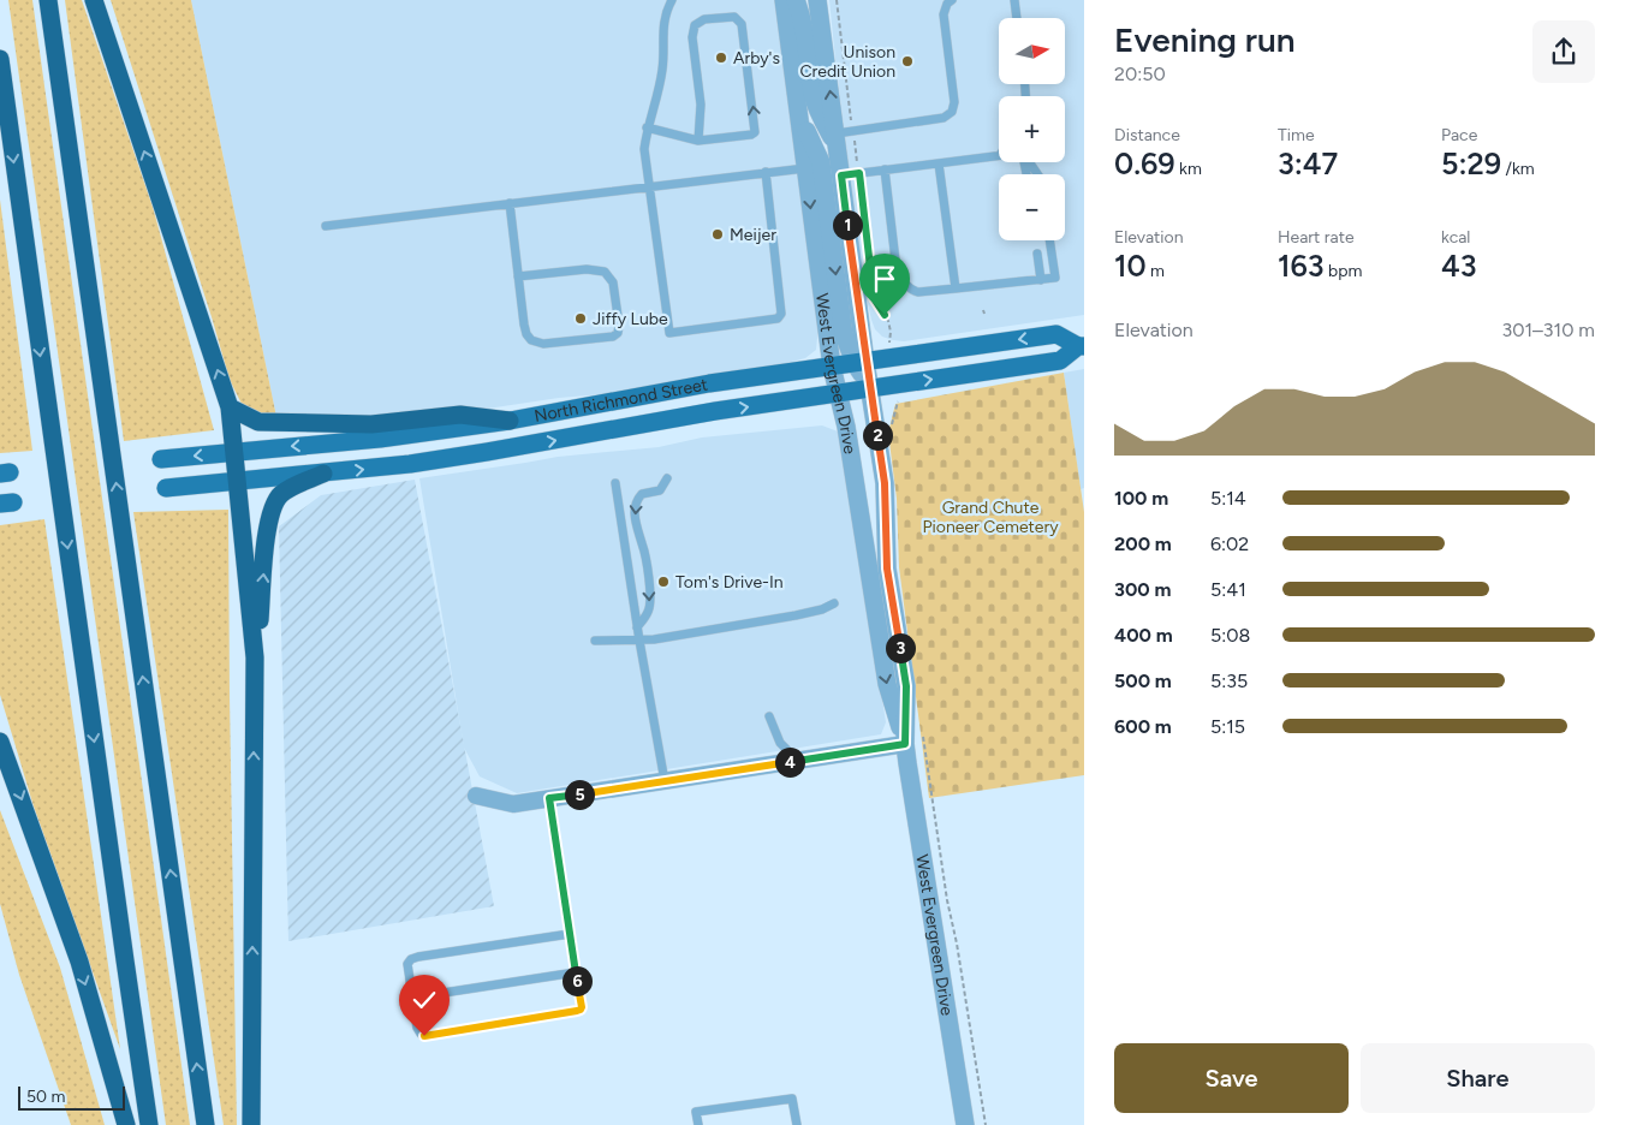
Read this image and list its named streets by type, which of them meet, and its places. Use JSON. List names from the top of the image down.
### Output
{
  "streets": {
    "main road": ["North Richmond Street"],
    "street": ["West Evergreen Drive"]
  },
  "crossings": [
    ["West Evergreen Drive", "North Richmond Street"]
  ],
  "parks": ["Grand Chute Pioneer Cemetery"],
  "places": [
    "Arby's",
    "Unison Credit Union",
    "Meijer",
    "Jiffy Lube",
    "Tom's Drive-In"
  ],
  "scale_bar": "50 m",
  "north": "right",
  "page": {
    "heading": ["Evening run", "20:50"],
    "map_buttons": ["+", "−"],
    "stats": [
      ["Distance", "0.69 km"],
      ["Time", "3:47"],
      ["Pace", "5:29 /km"],
      ["Elevation", "10 m"],
      ["Heart rate", "163 bpm"],
      ["kcal", "43"]
    ],
    "pins": [
      "1",
      "2",
      "3",
      "4",
      "5",
      "6"
    ],
    "chart": ["Elevation", "301–310 m"],
    "list": [
      {
        "name": "100 m",
        "note": "5:14"
      },
      {
        "name": "200 m",
        "note": "6:02"
      },
      {
        "name": "300 m",
        "note": "5:41"
      },
      {
        "name": "400 m",
        "note": "5:08"
      },
      {
        "name": "500 m",
        "note": "5:35"
      },
      {
        "name": "600 m",
        "note": "5:15"
      }
    ],
    "buttons": ["Save", "Share"],
    "scale": "50 m"
  }
}
